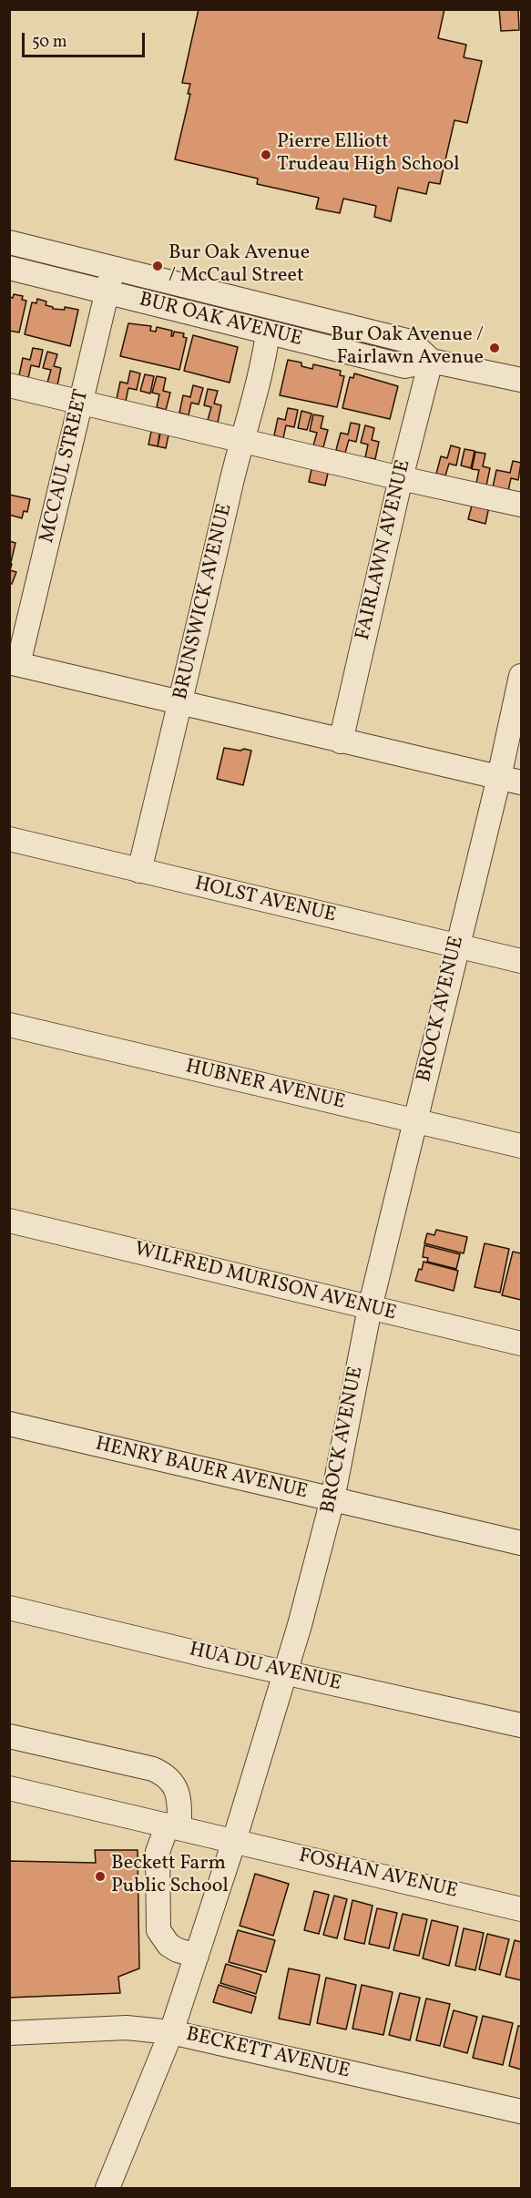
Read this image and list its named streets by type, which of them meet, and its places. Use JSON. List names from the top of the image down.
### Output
{
  "streets": {
    "street": [
      "BUR OAK AVENUE",
      "MCCAUL STREET",
      "FAIRLAWN AVENUE",
      "BRUNSWICK AVENUE",
      "HOLST AVENUE",
      "BROCK AVENUE",
      "HUBNER AVENUE",
      "WILFRED MURISON AVENUE",
      "HENRY BAUER AVENUE",
      "HUA DU AVENUE",
      "FOSHAN AVENUE",
      "BECKETT AVENUE"
    ]
  },
  "crossings": [
    ["BUR OAK AVENUE", "MCCAUL STREET"],
    ["BUR OAK AVENUE", "FAIRLAWN AVENUE"],
    ["BUR OAK AVENUE", "BRUNSWICK AVENUE"],
    ["BRUNSWICK AVENUE", "HOLST AVENUE"],
    ["HOLST AVENUE", "BROCK AVENUE"],
    ["BROCK AVENUE", "HUBNER AVENUE"],
    ["BROCK AVENUE", "WILFRED MURISON AVENUE"],
    ["BROCK AVENUE", "HENRY BAUER AVENUE"],
    ["BROCK AVENUE", "HUA DU AVENUE"],
    ["BROCK AVENUE", "FOSHAN AVENUE"],
    ["BROCK AVENUE", "BECKETT AVENUE"]
  ],
  "places": [
    "Pierre Elliott Trudeau High School",
    "Bur Oak Avenue / McCaul Street",
    "Bur Oak Avenue / Fairlawn Avenue",
    "Beckett Farm Public School"
  ],
  "scale_bar": "50 m"
}
